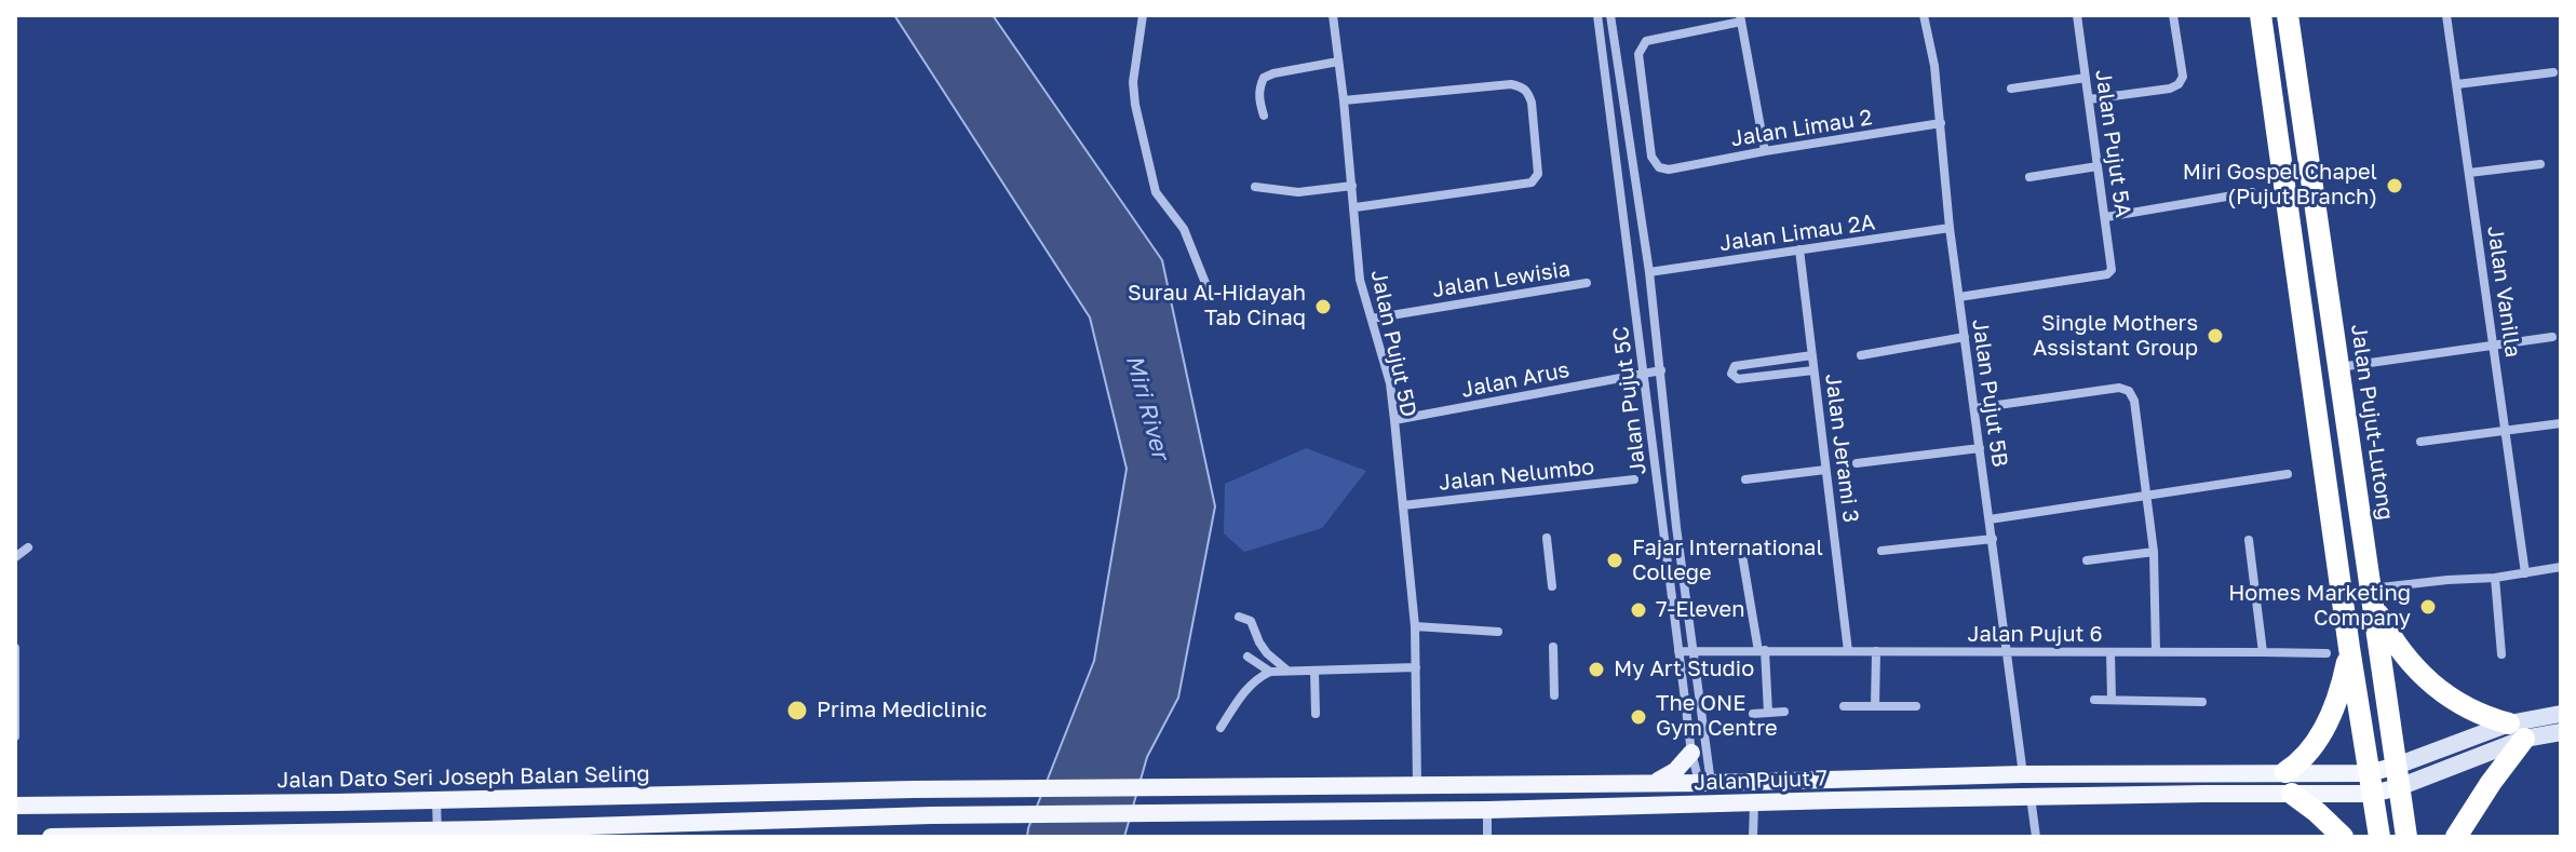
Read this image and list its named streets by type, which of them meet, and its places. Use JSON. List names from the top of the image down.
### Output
{
  "streets": {
    "highway": ["Jalan Pujut-Lutong"],
    "main road": ["Jalan Dato Seri Joseph Balan Seling", "Jalan Pujut 7"],
    "street": [
      "Jalan Limau 2",
      "Jalan Pujut 5A",
      "Jalan Limau 2A",
      "Jalan Lewisia",
      "Jalan Vanilla",
      "Jalan Pujut 5D",
      "Jalan Arus",
      "Jalan Pujut 5B",
      "Jalan Pujut 5C",
      "Jalan Jerami 3",
      "Jalan Nelumbo",
      "Jalan Pujut 6"
    ]
  },
  "crossings": [
    ["Jalan Limau 2", "Jalan Pujut 5B"],
    ["Jalan Pujut 5A", "Jalan Pujut 5B"],
    ["Jalan Limau 2A", "Jalan Pujut 5B"],
    ["Jalan Limau 2A", "Jalan Pujut 5C"],
    ["Jalan Limau 2A", "Jalan Jerami 3"],
    ["Jalan Lewisia", "Jalan Pujut 5D"],
    ["Jalan Pujut 5D", "Jalan Arus"],
    ["Jalan Pujut 5D", "Jalan Nelumbo"],
    ["Jalan Pujut 5D", "Jalan Pujut 7"],
    ["Jalan Arus", "Jalan Pujut 5C"],
    ["Jalan Pujut 5B", "Jalan Pujut 6"],
    ["Jalan Pujut 5B", "Jalan Pujut 7"],
    ["Jalan Pujut 5C", "Jalan Pujut 6"],
    ["Jalan Pujut 5C", "Jalan Pujut 7"],
    ["Jalan Pujut-Lutong", "Jalan Pujut 7"],
    ["Jalan Jerami 3", "Jalan Pujut 6"],
    ["Jalan Dato Seri Joseph Balan Seling", "Jalan Pujut 7"]
  ],
  "water": ["Miri River"],
  "places": [
    "Miri Gospel Chapel (Pujut Branch)",
    "Surau Al-Hidayah Tab Cinaq",
    "Single Mothers Assistant Group",
    "Fajar International College",
    "Homes Marketing Company",
    "7-Eleven",
    "My Art Studio",
    "Prima Mediclinic",
    "The ONE Gym Centre"
  ]
}
